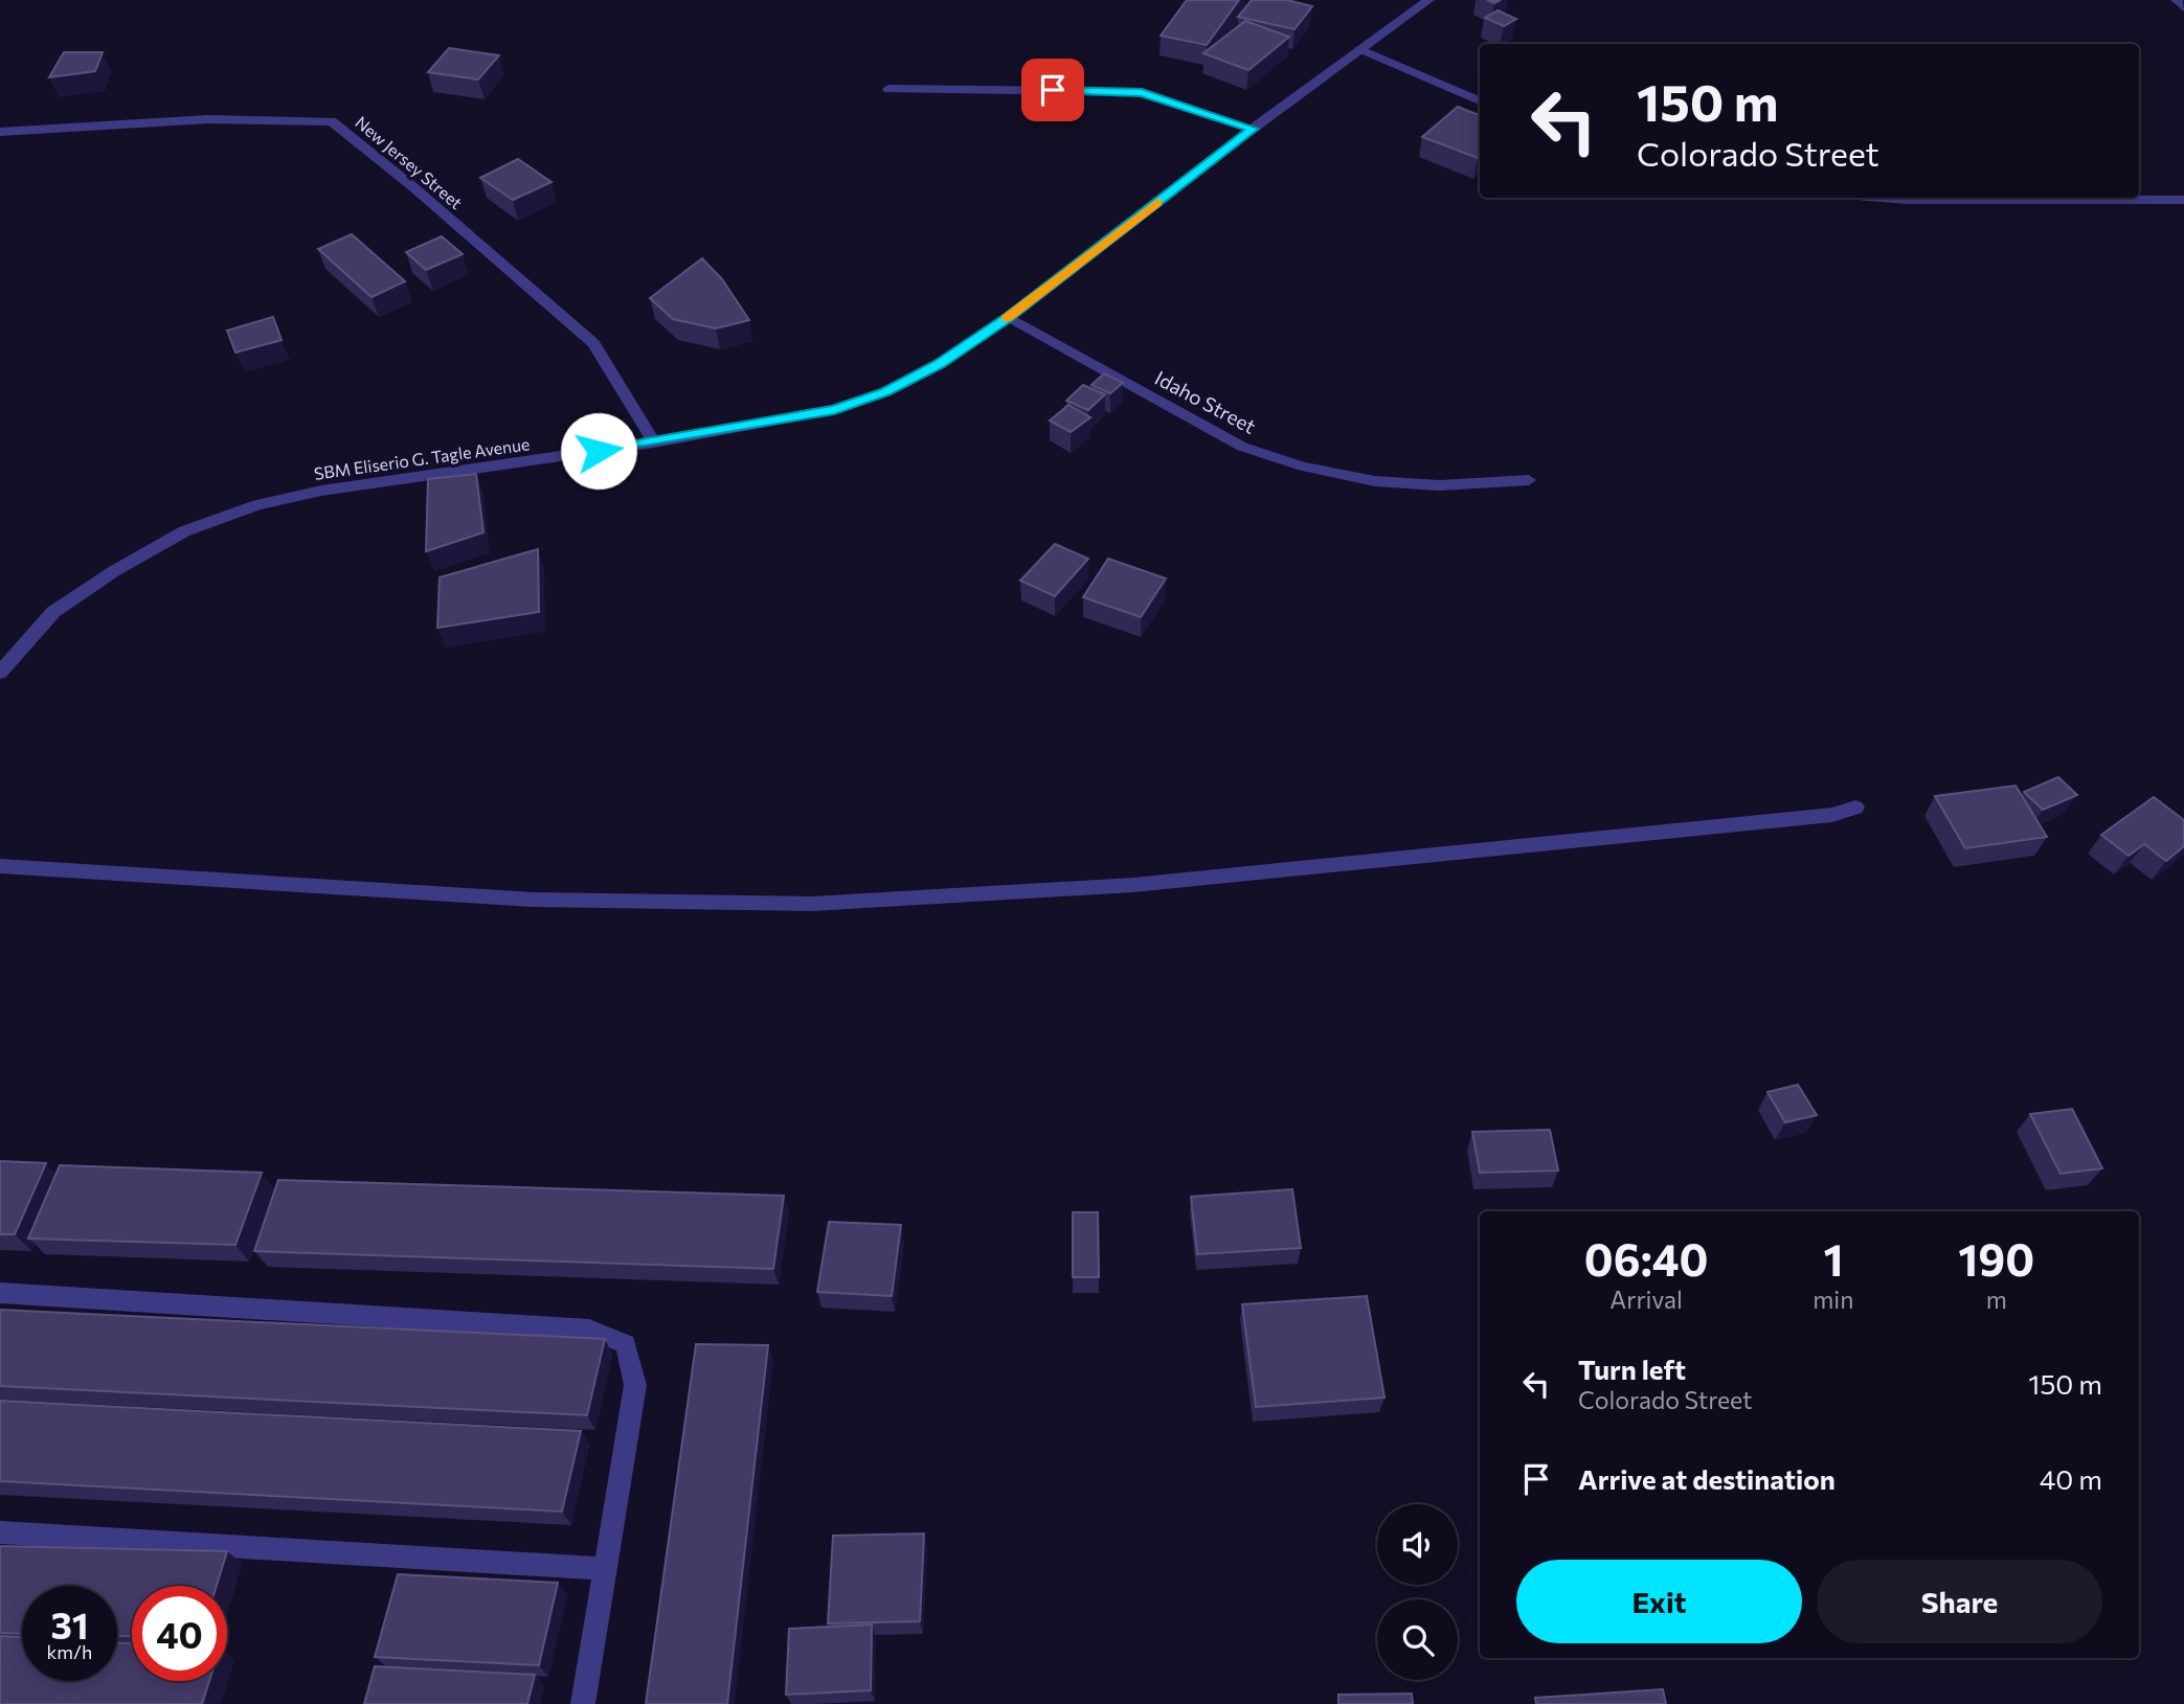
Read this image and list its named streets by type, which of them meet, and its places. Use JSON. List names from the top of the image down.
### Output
{
  "streets": {
    "street": ["New Jersey Street", "Idaho Street", "SBM Eliserio G. Tagle Avenue"]
  },
  "crossings": [
    ["New Jersey Street", "SBM Eliserio G. Tagle Avenue"],
    ["Idaho Street", "SBM Eliserio G. Tagle Avenue"]
  ],
  "page": {
    "turn": ["150 m", "Colorado Street"],
    "eta": [
      "06:40",
      "Arrival",
      "1",
      "min",
      "190",
      "m"
    ],
    "list": [
      {
        "name": "Turn left",
        "note": "Colorado Street",
        "value": "150 m"
      },
      {
        "name": "Arrive at destination",
        "value": "40 m"
      }
    ],
    "buttons": ["Exit", "Share"],
    "speed": "31 km/h",
    "limit": "40"
  }
}
